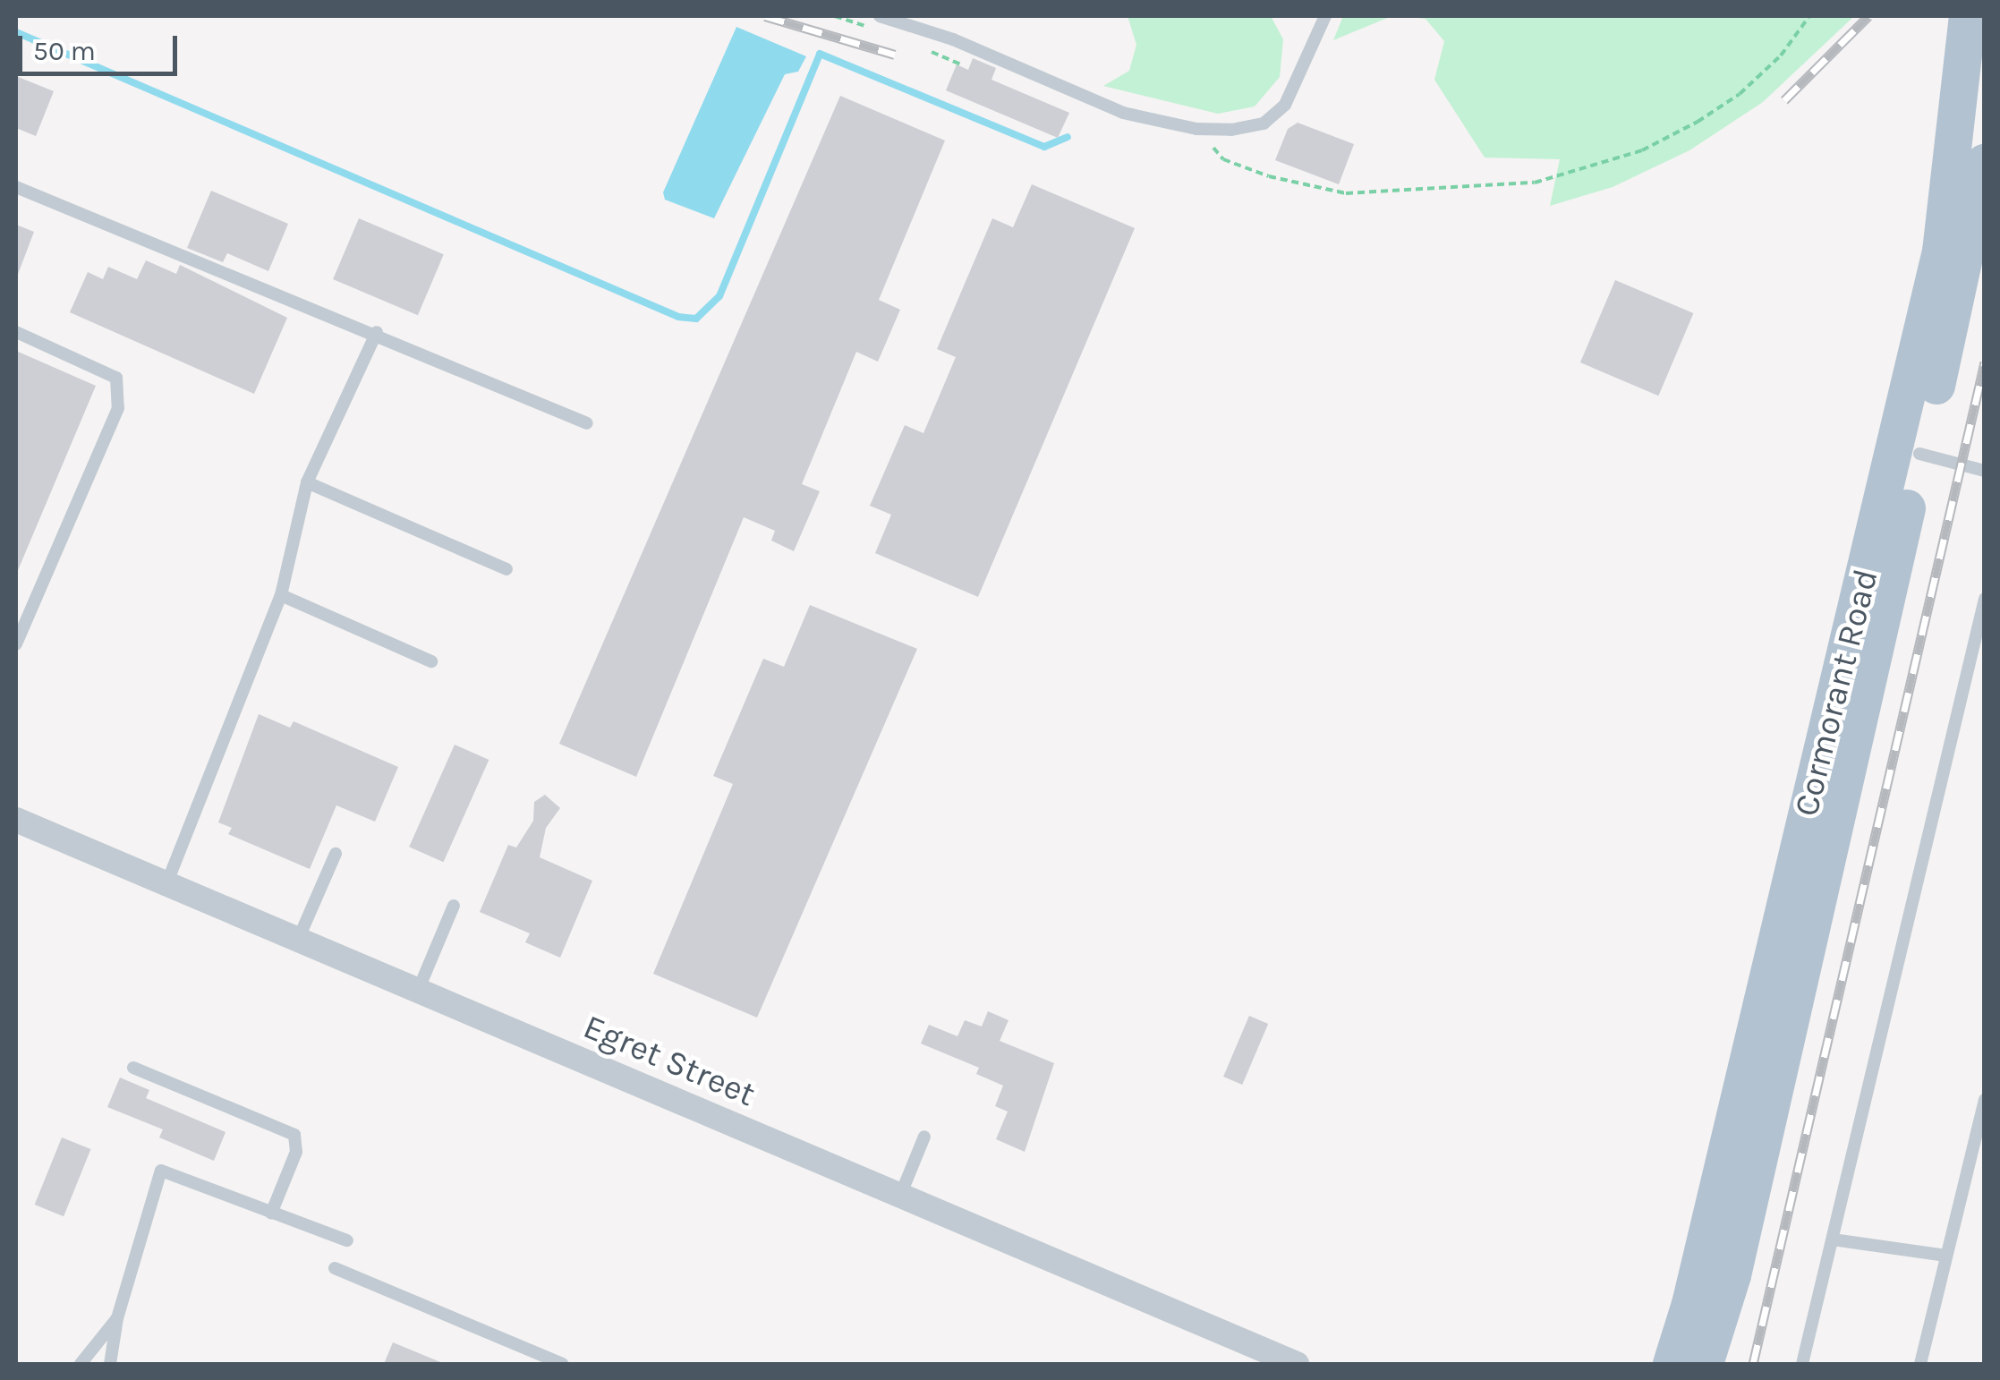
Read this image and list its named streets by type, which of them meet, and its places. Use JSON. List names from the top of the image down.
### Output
{
  "streets": {
    "main road": ["Cormorant Road"],
    "street": ["Egret Street"]
  },
  "scale_bar": "50 m"
}
